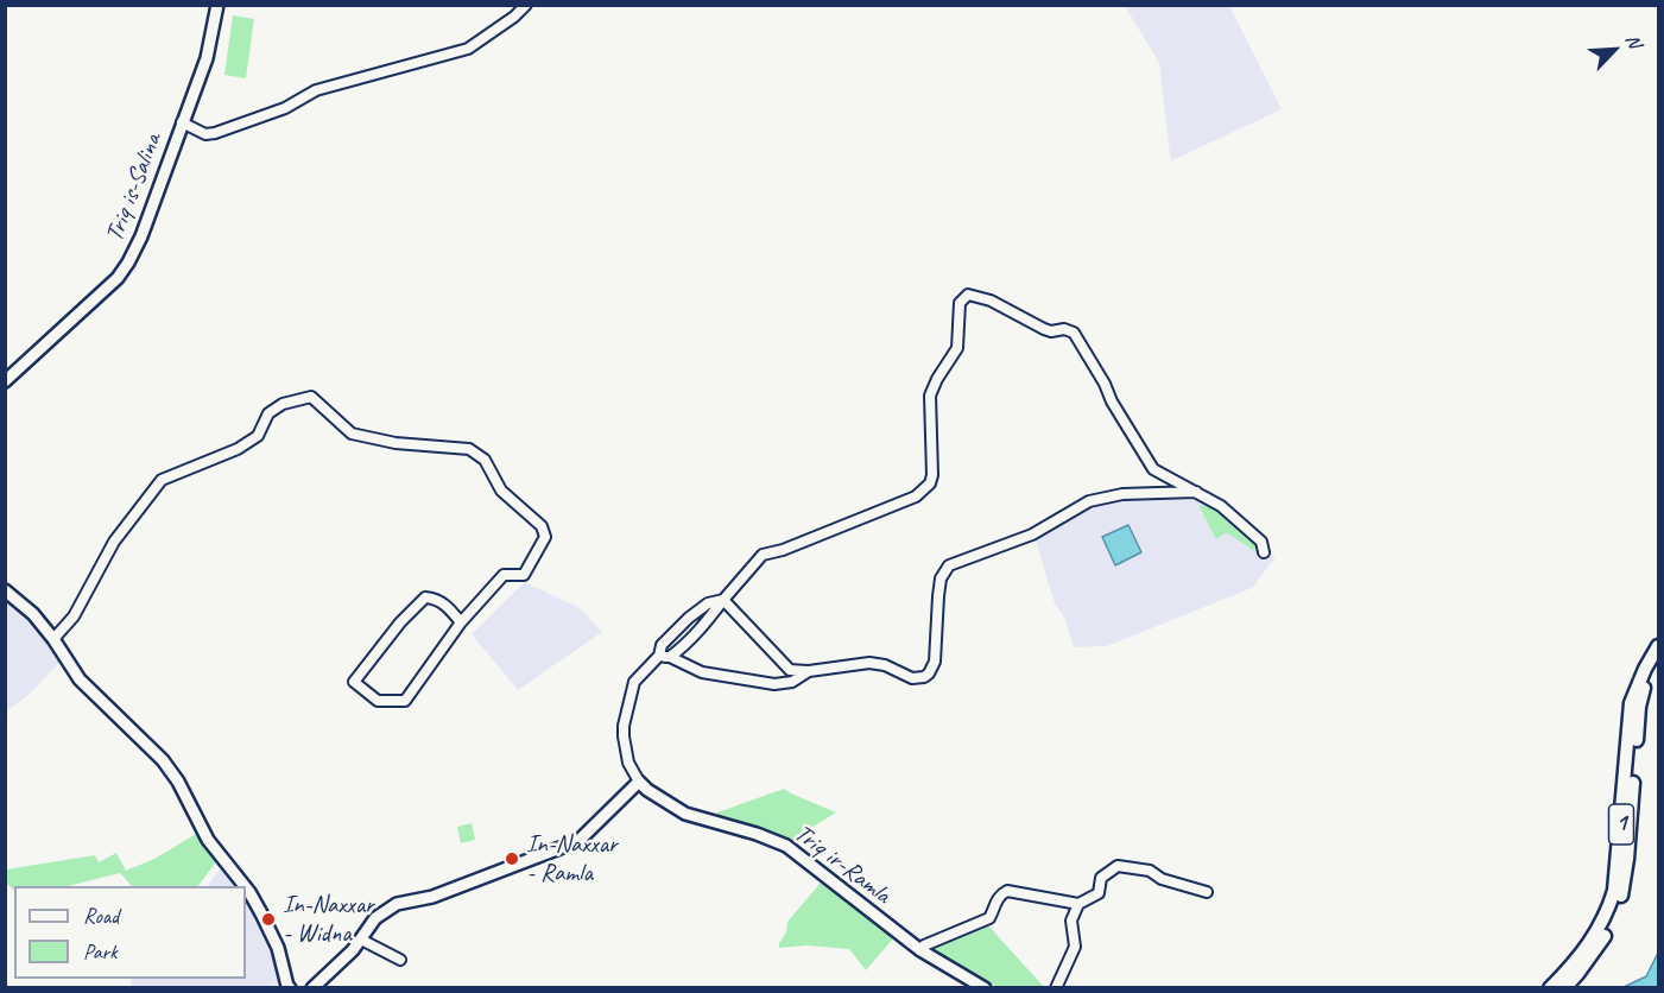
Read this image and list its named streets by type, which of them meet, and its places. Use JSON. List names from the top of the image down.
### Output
{
  "streets": {
    "highway": ["1"],
    "main road": ["Triq is-Salina", "Triq ir-Ramla"]
  },
  "places": ["In-Naxxar - Ramla", "In-Naxxar - Widna"],
  "legend": ["Road", "Park"],
  "north": "top right"
}
